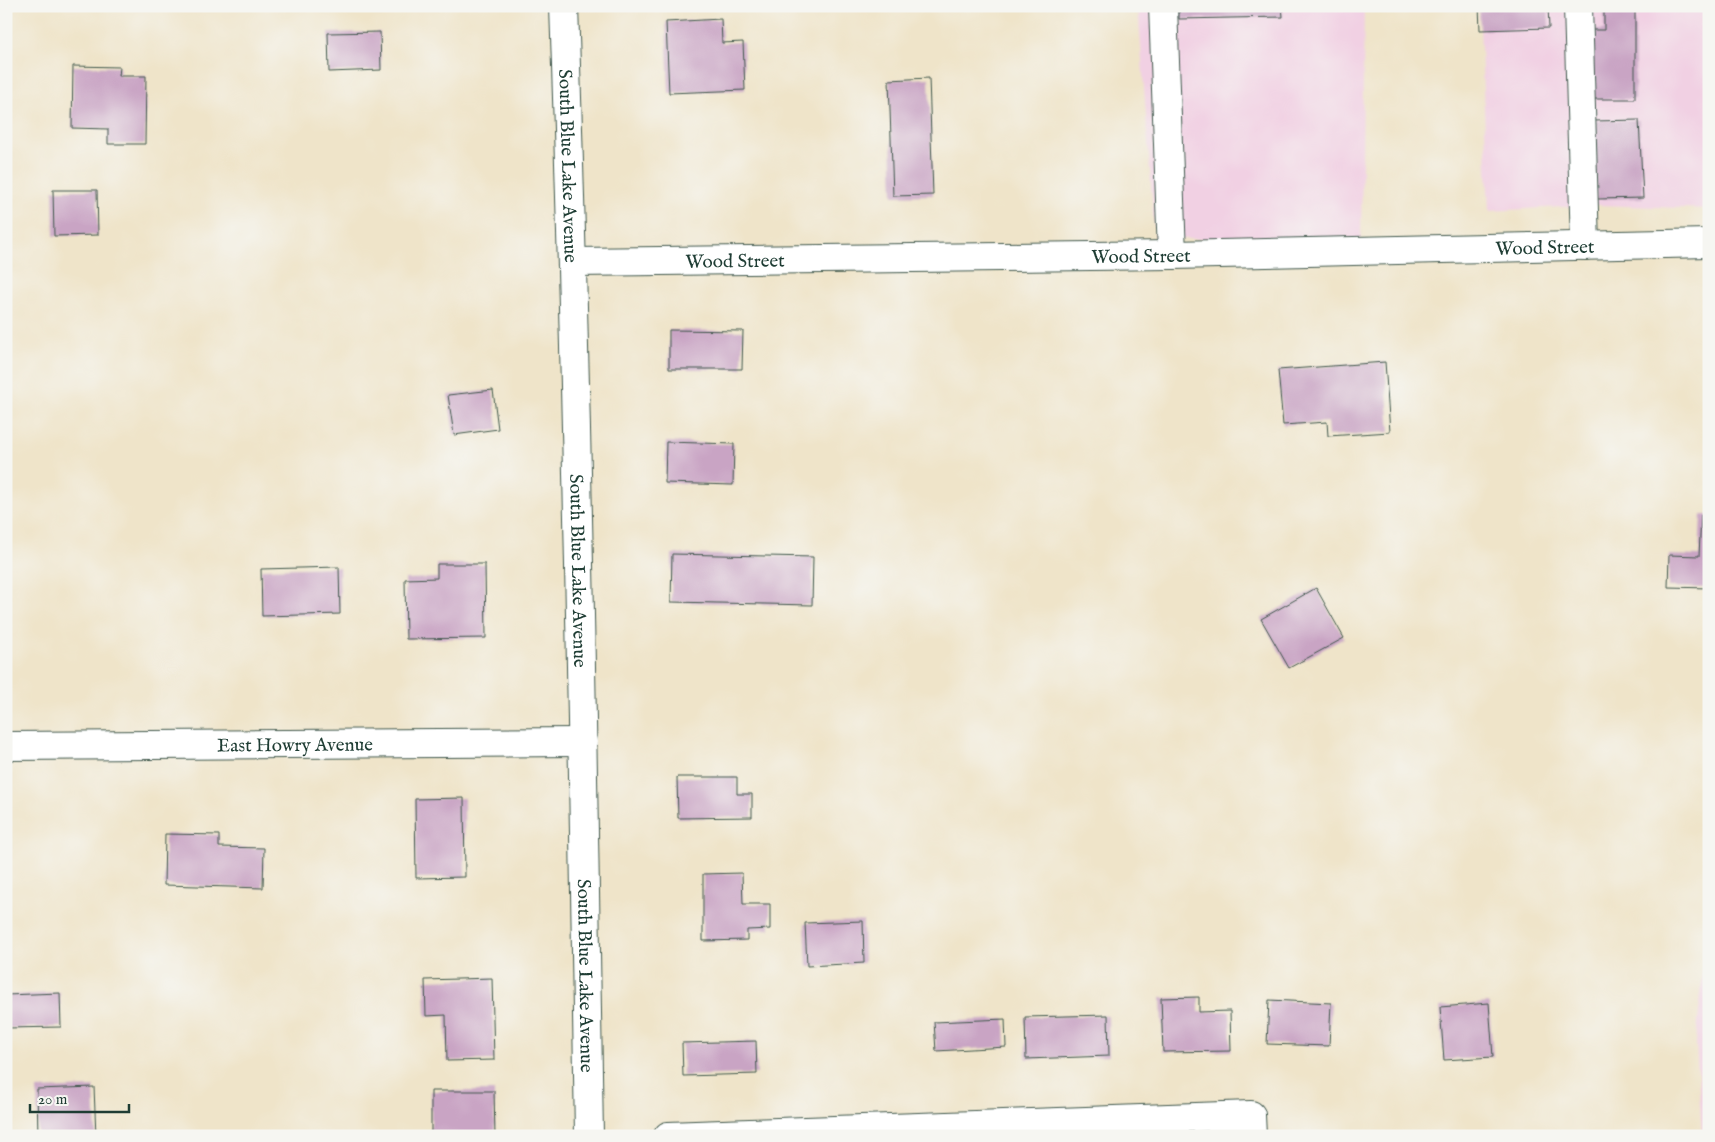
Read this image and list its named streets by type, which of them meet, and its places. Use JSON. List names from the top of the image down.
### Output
{
  "streets": {
    "street": ["South Blue Lake Avenue", "Wood Street", "East Howry Avenue"]
  },
  "crossings": [
    ["South Blue Lake Avenue", "Wood Street"],
    ["South Blue Lake Avenue", "East Howry Avenue"]
  ],
  "scale_bar": "20 m"
}
